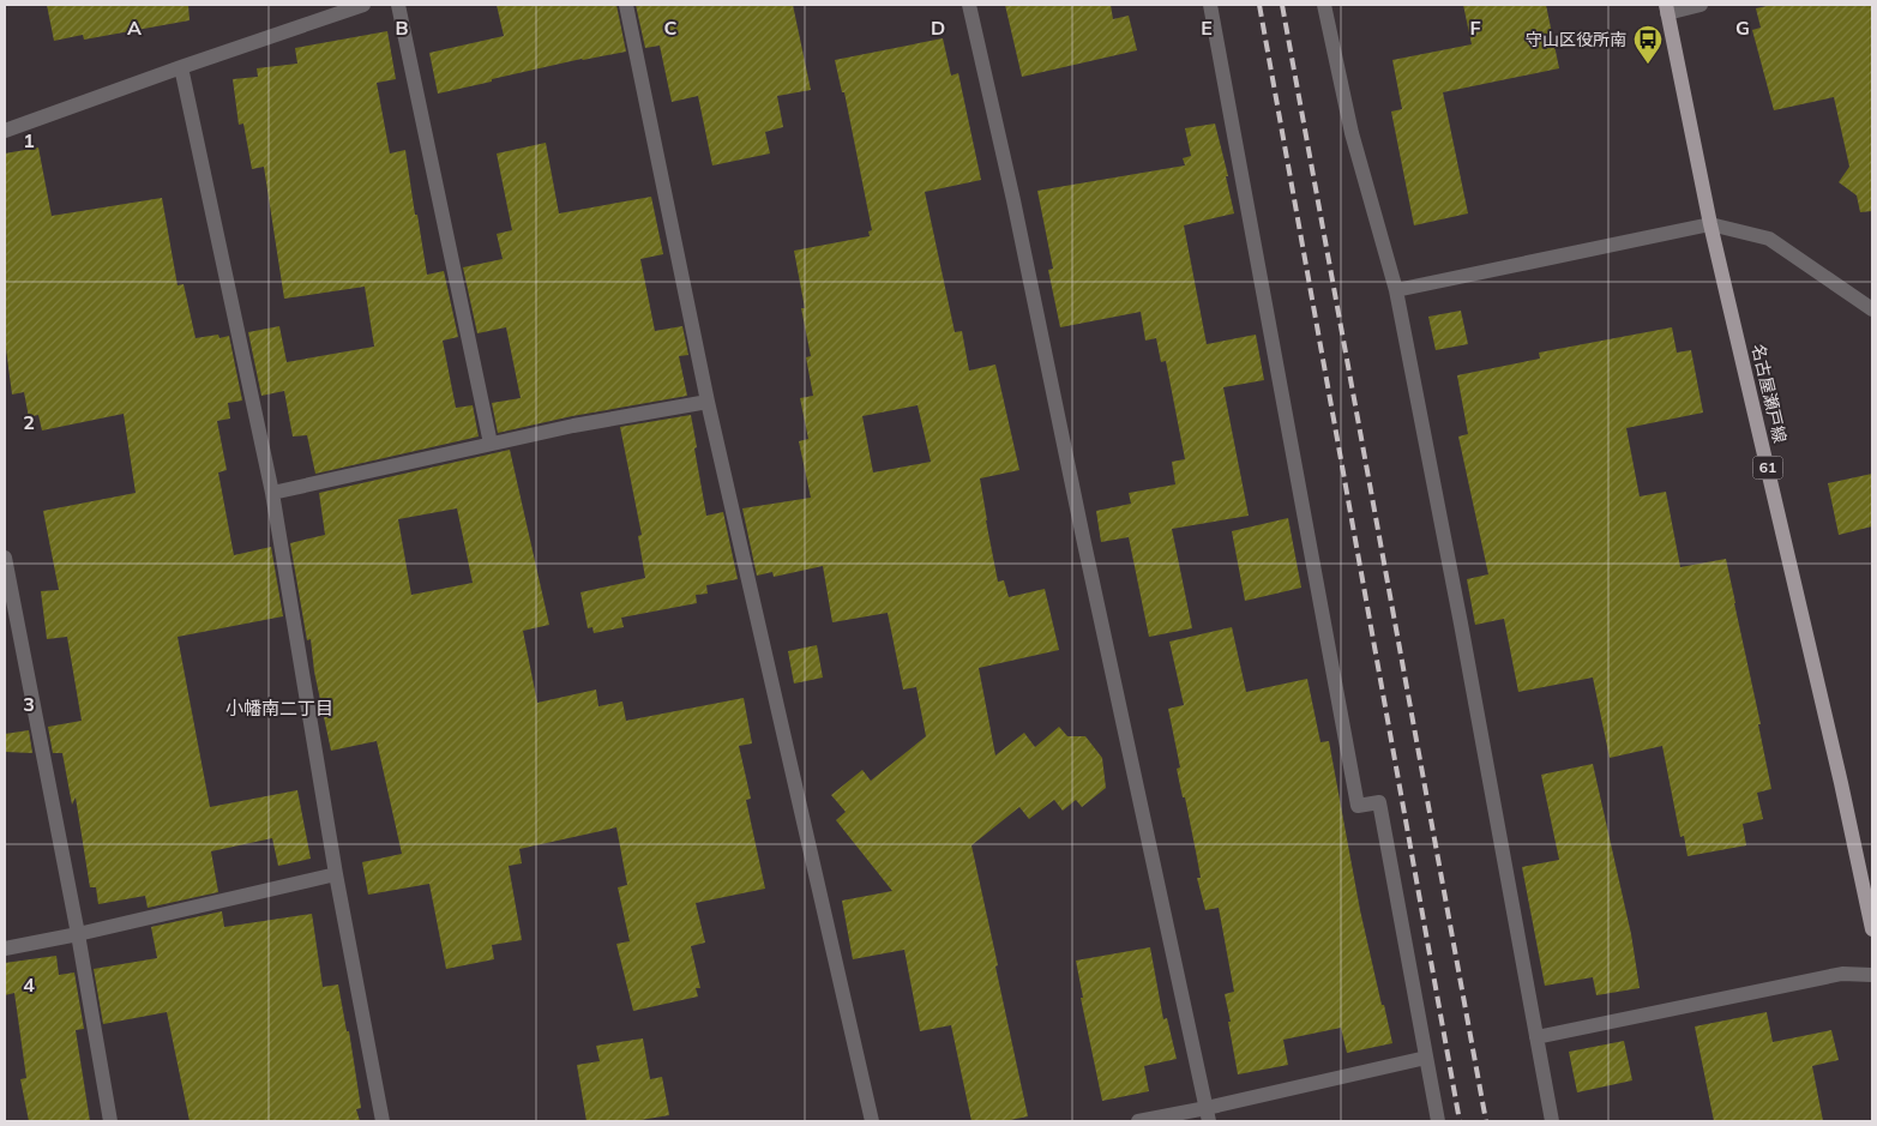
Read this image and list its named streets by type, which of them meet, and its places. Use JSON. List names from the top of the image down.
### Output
{
  "streets": {
    "main road": ["名古屋瀬戸線", "61"]
  },
  "districts": ["小幡南二丁目"],
  "places": {
    "bus stop": ["守山区役所南"]
  },
  "grid": {
    "columns": [
      "A",
      "B",
      "C",
      "D",
      "E",
      "F",
      "G"
    ],
    "rows": [
      "1",
      "2",
      "3",
      "4"
    ]
  }
}
